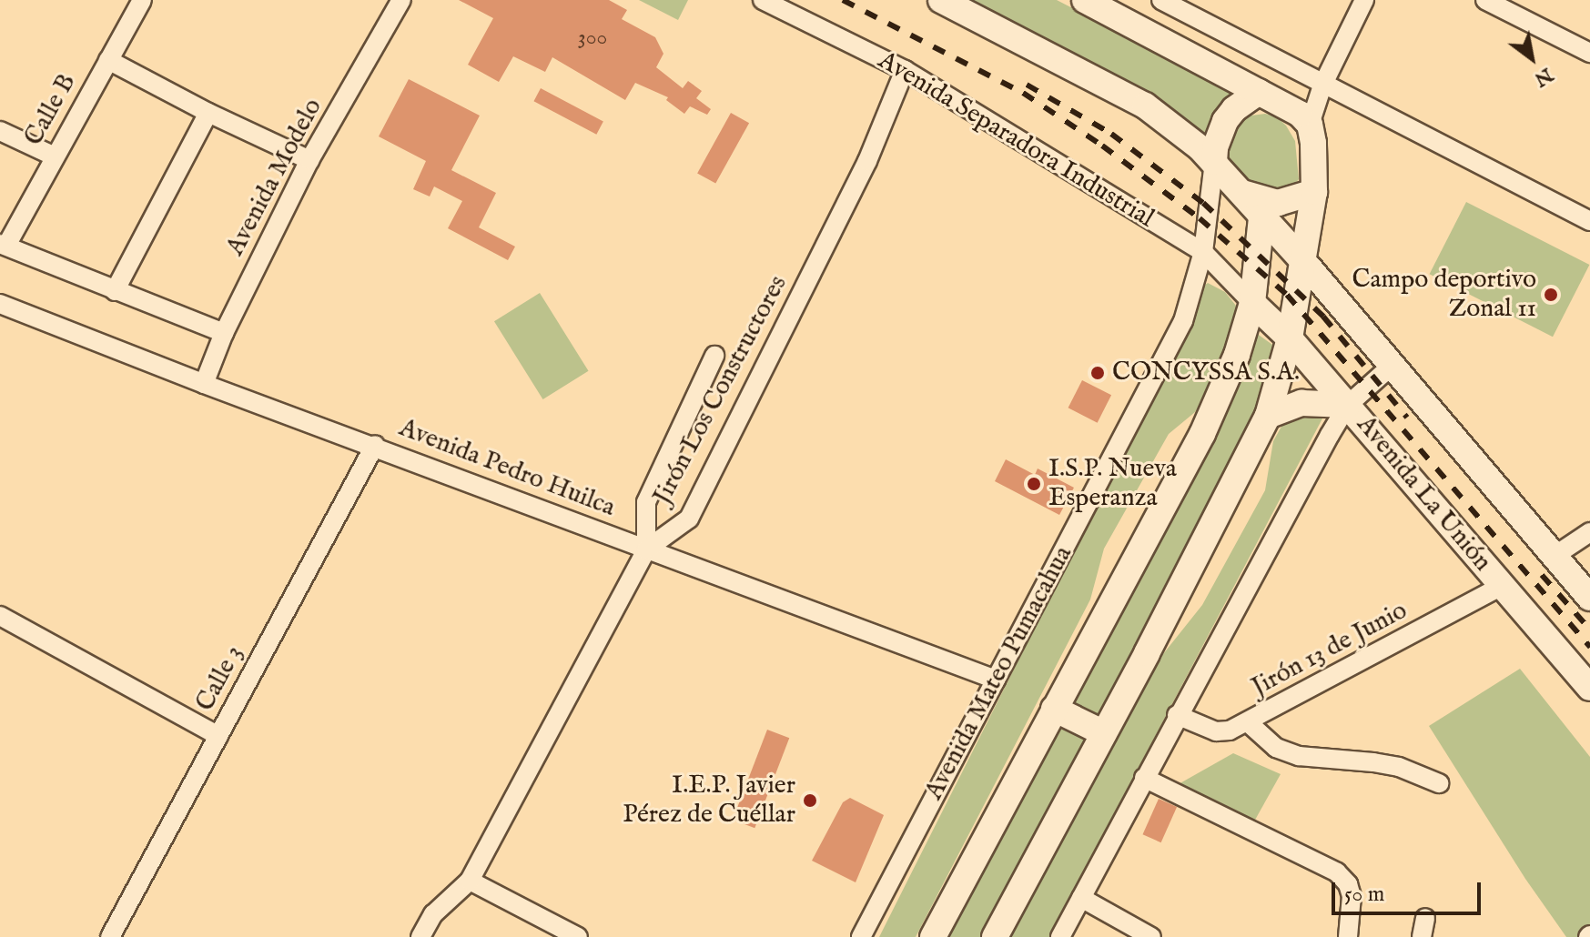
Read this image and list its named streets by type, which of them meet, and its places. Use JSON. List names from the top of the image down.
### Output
{
  "streets": {
    "main road": ["Avenida La Unión"],
    "street": [
      "Calle B",
      "Avenida Separadora Industrial",
      "Avenida Modelo",
      "Jirón Los Constructores",
      "Avenida Pedro Huilca",
      "Jirón 13 de Junio",
      "Avenida Mateo Pumacahua",
      "Calle 3"
    ]
  },
  "crossings": [
    ["Avenida Separadora Industrial", "Jirón Los Constructores"],
    ["Avenida Separadora Industrial", "Avenida La Unión"],
    ["Avenida Separadora Industrial", "Avenida Mateo Pumacahua"],
    ["Avenida Modelo", "Avenida Pedro Huilca"],
    ["Jirón Los Constructores", "Avenida Pedro Huilca"],
    ["Avenida Pedro Huilca", "Avenida Mateo Pumacahua"],
    ["Avenida Pedro Huilca", "Calle 3"],
    ["Avenida La Unión", "Jirón 13 de Junio"]
  ],
  "places": [
    "Campo deportivo Zonal 11",
    "CONCYSSA S.A.",
    "I.S.P. Nueva Esperanza",
    "I.E.P. Javier Pérez de Cuéllar"
  ],
  "house_numbers": ["300"],
  "scale_bar": "50 m",
  "north": "bottom right"
}
